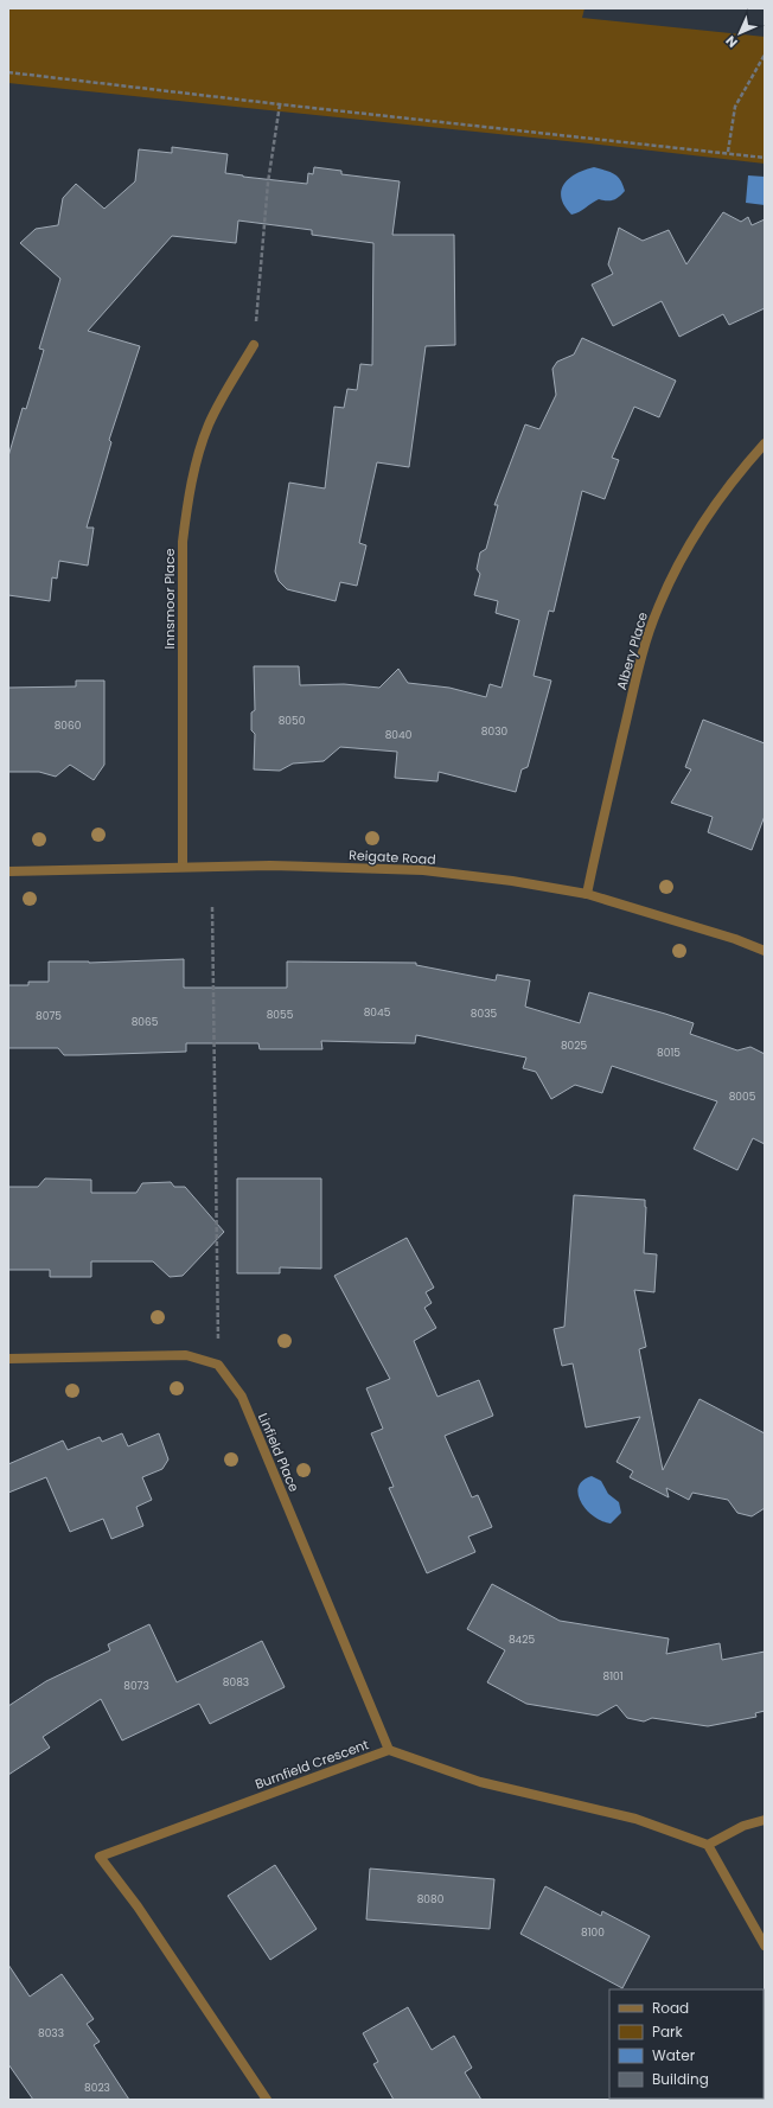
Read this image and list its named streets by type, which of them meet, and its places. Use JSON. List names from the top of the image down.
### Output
{
  "streets": {
    "street": [
      "Innsmoor Place",
      "Albery Place",
      "Reigate Road",
      "Linfield Place",
      "Burnfield Crescent"
    ]
  },
  "crossings": [
    ["Innsmoor Place", "Reigate Road"],
    ["Albery Place", "Reigate Road"],
    ["Linfield Place", "Burnfield Crescent"]
  ],
  "house_numbers": [
    "8050",
    "8060",
    "8030",
    "8040",
    "8045",
    "8035",
    "8055",
    "8075",
    "8065",
    "8025",
    "8015",
    "8005",
    "8425",
    "8101",
    "8083",
    "8073",
    "8080",
    "8100",
    "8033",
    "8023"
  ],
  "legend": [
    "Road",
    "Park",
    "Water",
    "Building"
  ],
  "north": "bottom left"
}
